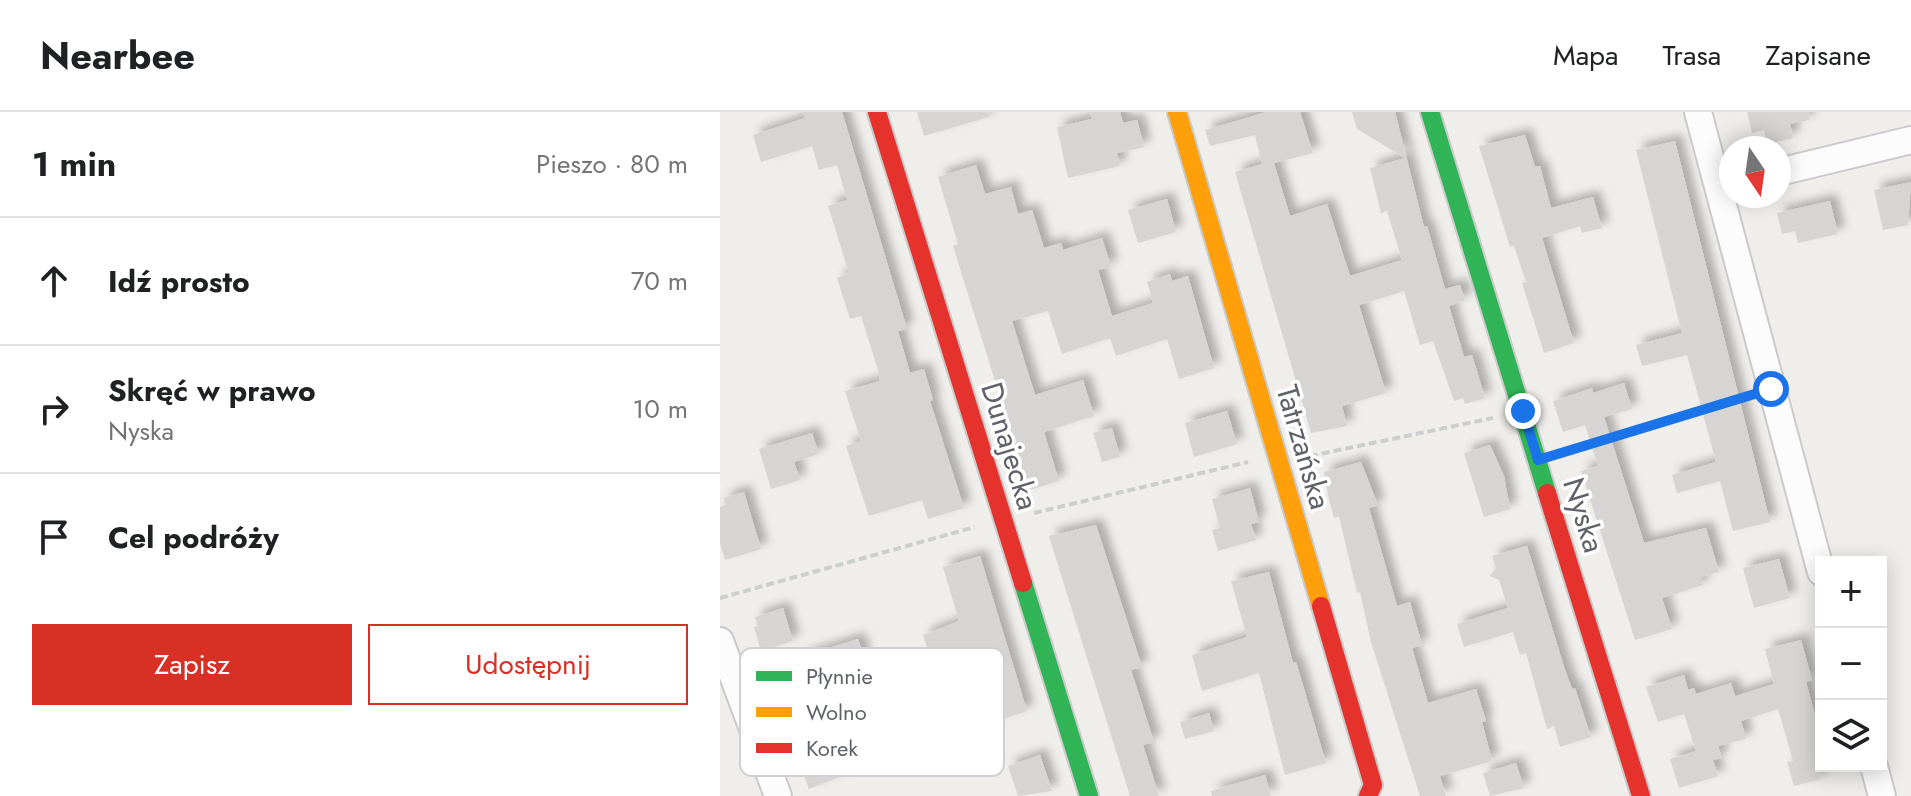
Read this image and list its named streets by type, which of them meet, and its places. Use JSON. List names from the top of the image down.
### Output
{
  "streets": {
    "street": ["Dunajecka", "Tatrzańska", "Nyska"]
  },
  "legend": ["Płynnie", "Wolno", "Korek"],
  "north": "bottom",
  "page": {
    "header": "Nearbee",
    "nav": ["Mapa", "Trasa", "Zapisane"],
    "heading": ["1 min", "Pieszo · 80 m"],
    "list": [
      ["Idź prosto", "70 m"],
      ["Skręć w prawo", "Nyska", "10 m"],
      "Cel podróży"
    ],
    "map_buttons": ["+", "−"],
    "buttons": ["Zapisz", "Udostępnij"]
  }
}
